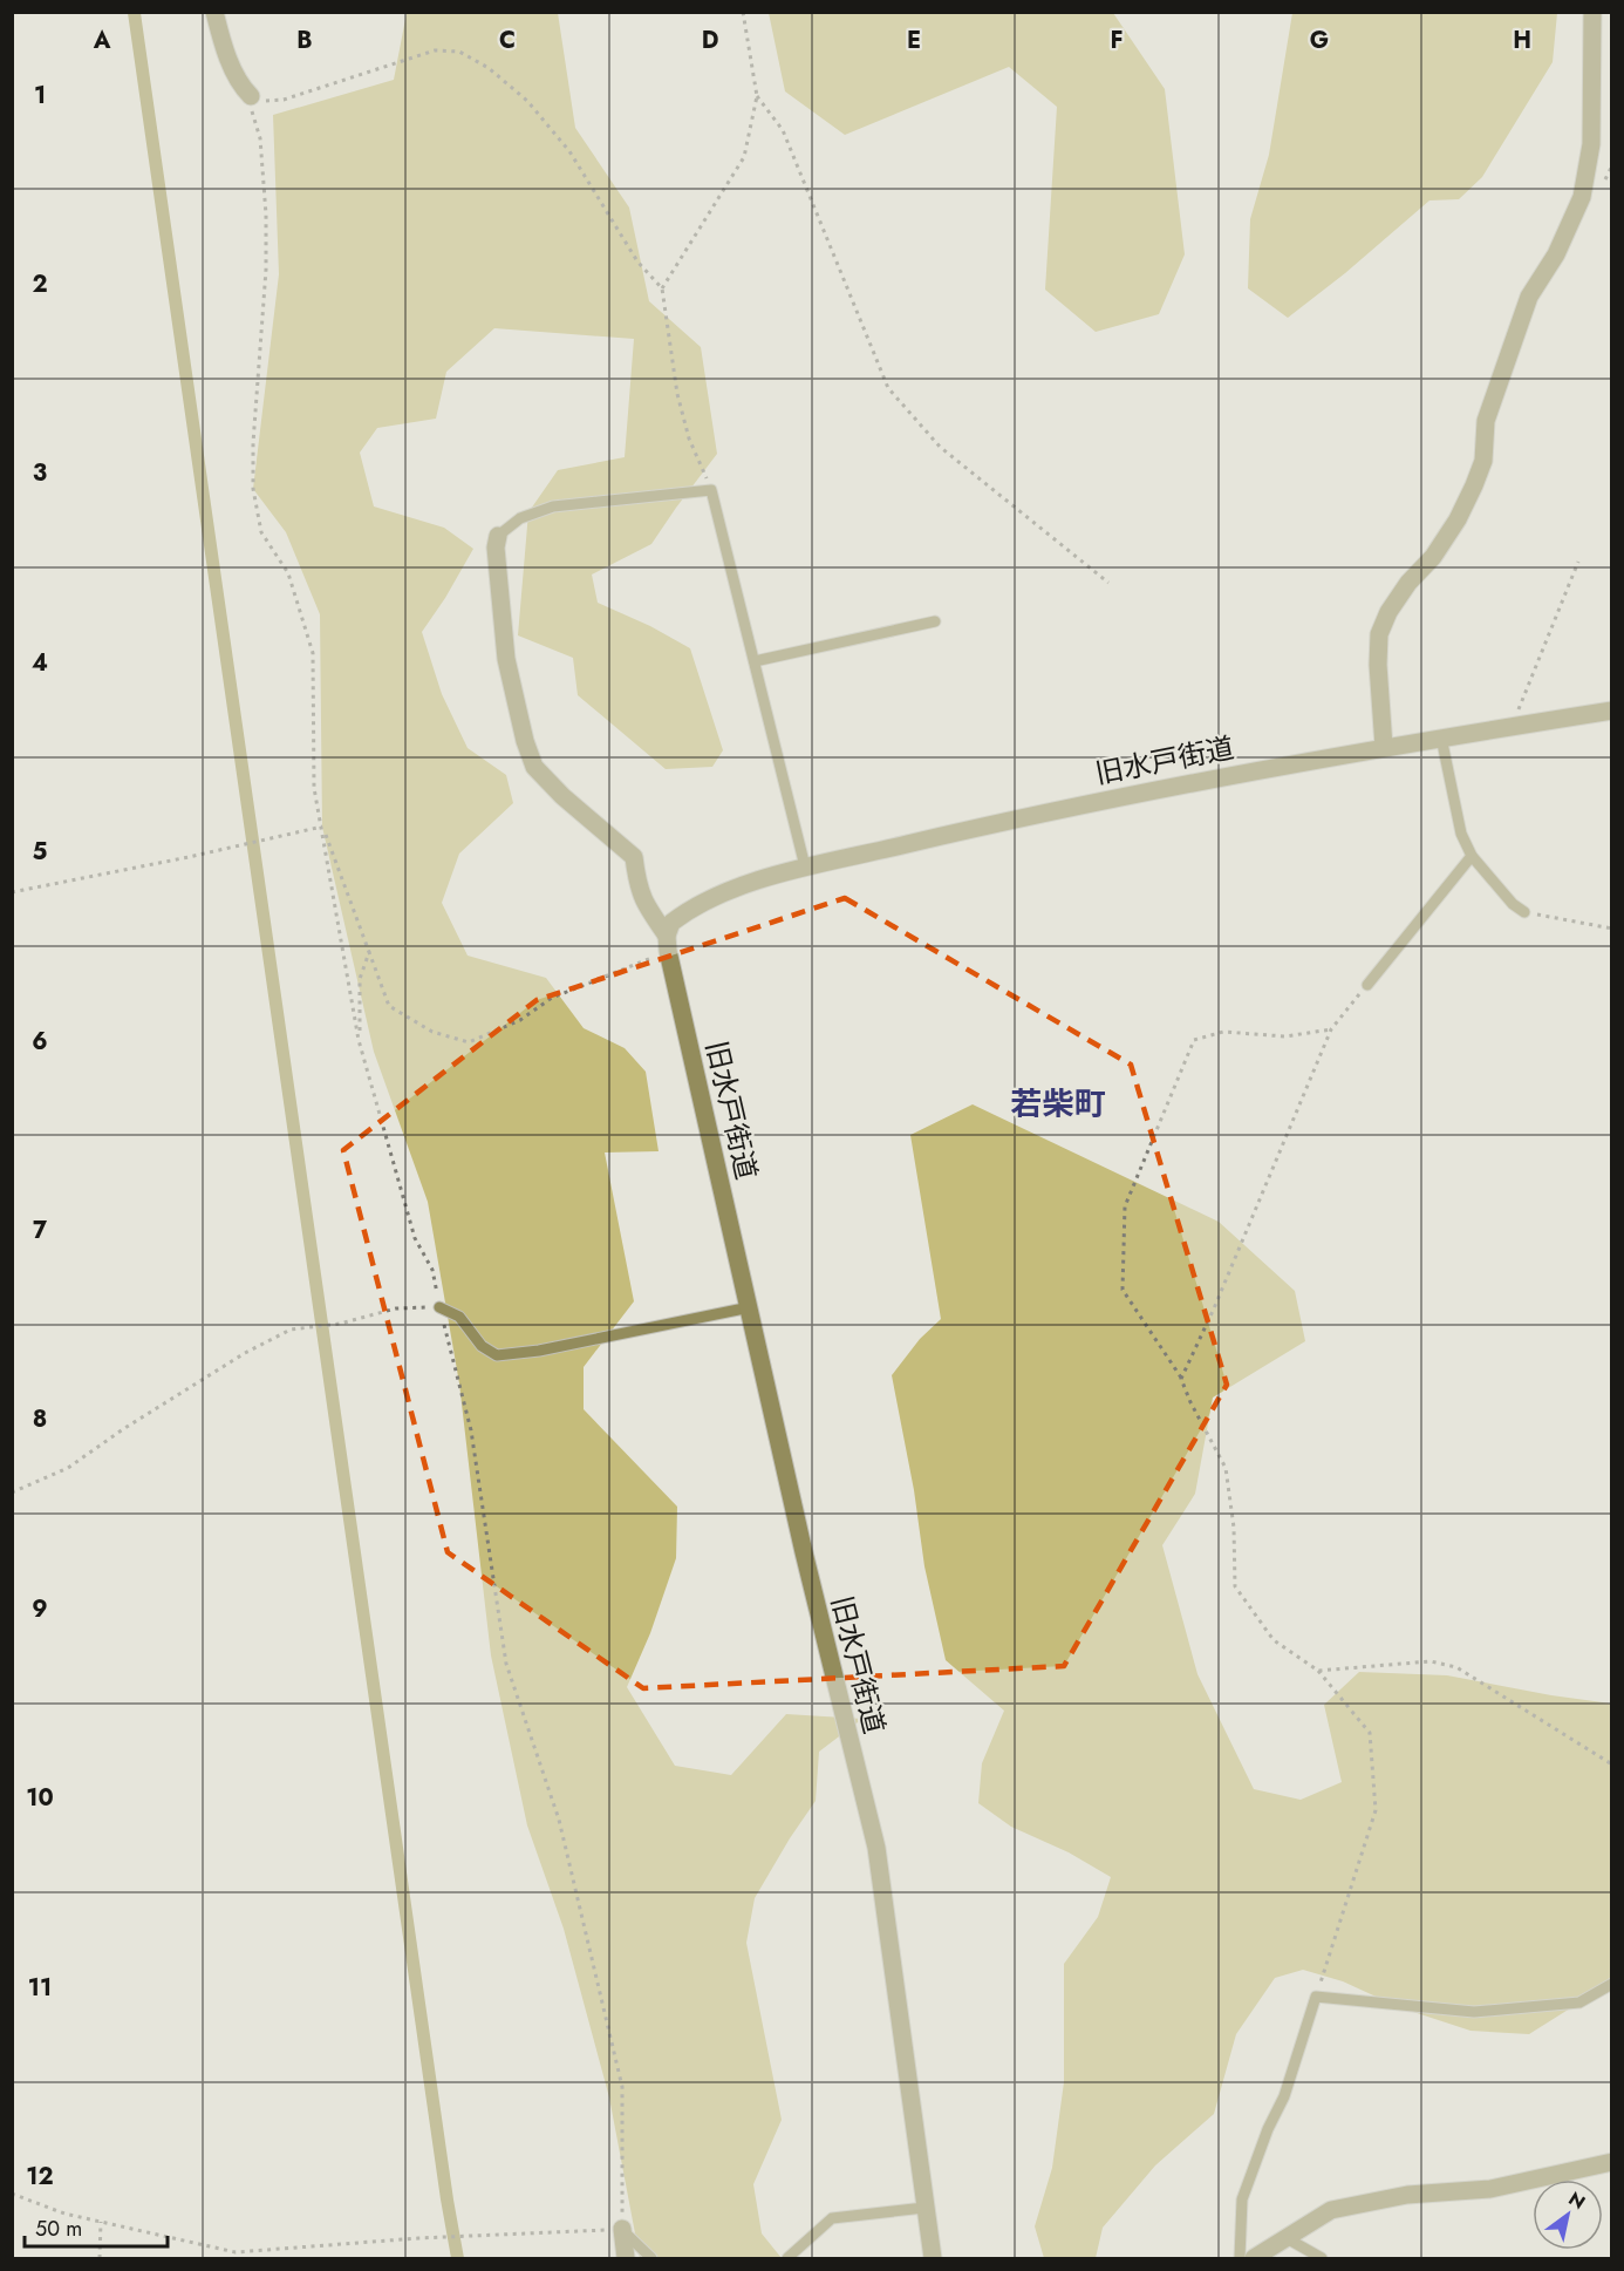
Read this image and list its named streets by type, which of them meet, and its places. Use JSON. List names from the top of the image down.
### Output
{
  "streets": {
    "street": ["旧水戸街道"]
  },
  "districts": ["若柴町"],
  "scale_bar": "50 m",
  "north": "top right",
  "grid": {
    "columns": [
      "A",
      "B",
      "C",
      "D",
      "E",
      "F",
      "G",
      "H"
    ],
    "rows": [
      "1",
      "2",
      "3",
      "4",
      "5",
      "6",
      "7",
      "8",
      "9",
      "10",
      "11",
      "12"
    ]
  }
}
